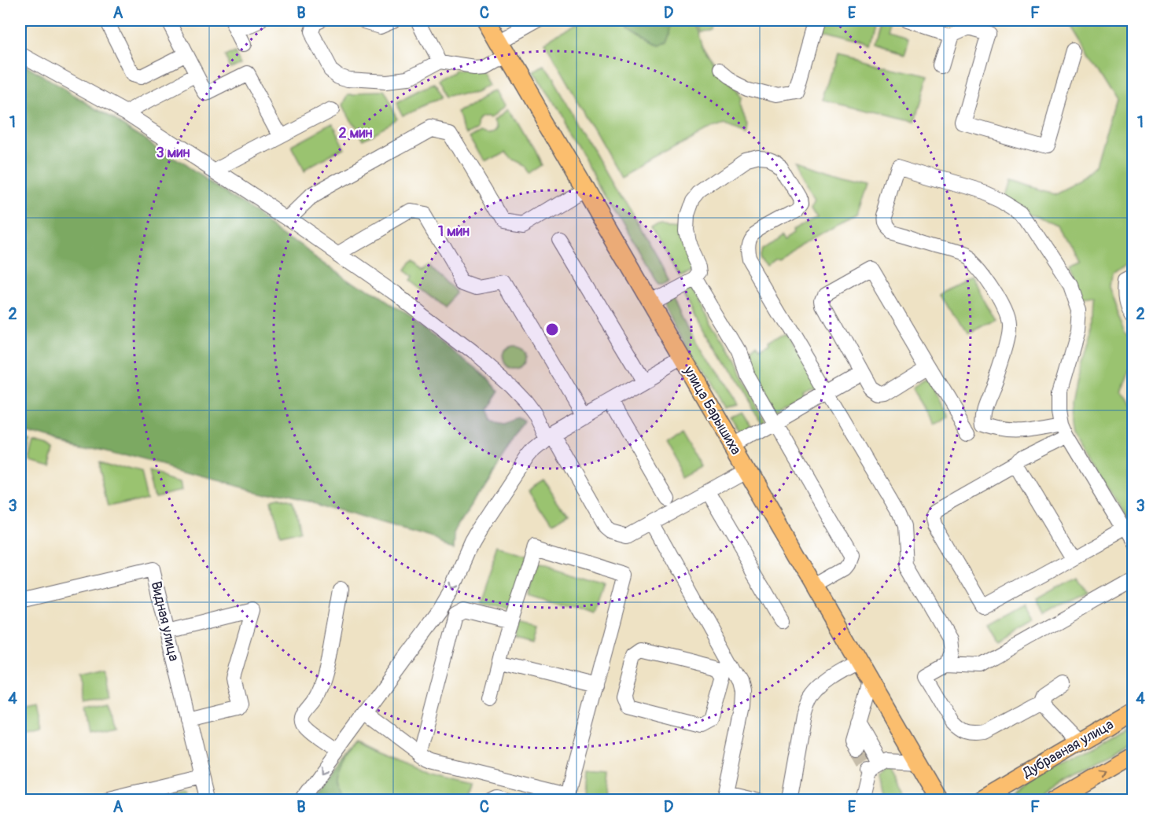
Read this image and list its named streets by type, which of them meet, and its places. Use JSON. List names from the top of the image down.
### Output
{
  "streets": {
    "main road": ["улица Барышиха", "Дубравная улица"],
    "street": ["Видная улица"]
  },
  "grid": {
    "columns": [
      "A",
      "B",
      "C",
      "D",
      "E",
      "F"
    ],
    "rows": [
      "1",
      "2",
      "3",
      "4"
    ]
  },
  "rings": ["2 мин", "3 мин", "1 мин"]
}
